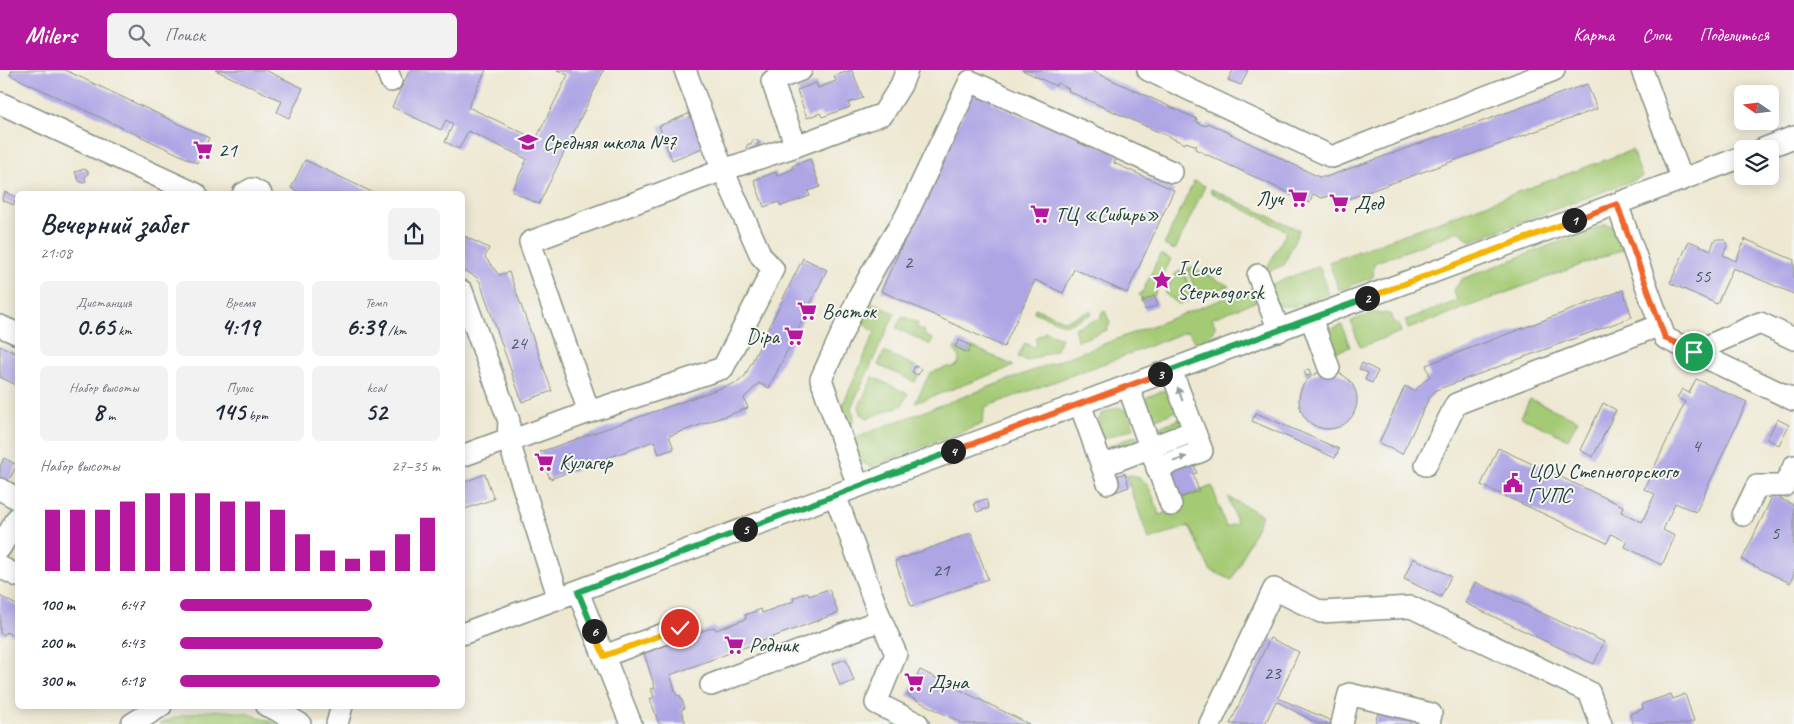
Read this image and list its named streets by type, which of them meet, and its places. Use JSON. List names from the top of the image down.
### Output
{
  "places": {
    "school or university": ["Средняя школа №7"],
    "supermarket": [
      "21",
      "Луч",
      "Дед",
      "ТЦ «Сибирь»",
      "Восток",
      "Dipa",
      "Кулагер",
      "Родник",
      "Дэна"
    ],
    "place": ["I Love Stepnogorsk"],
    "public building": ["ЦОУ Степногорского ГУПС"]
  },
  "house_numbers": [
    "2",
    "55",
    "24",
    "4",
    "5",
    "21",
    "23"
  ],
  "north": "left",
  "page": {
    "header": "Milers",
    "search": "Поиск",
    "nav": ["Карта", "Слои", "Поделиться"],
    "heading": ["Вечерний забег", "21:08"],
    "pins": [
      "1",
      "2",
      "3",
      "4",
      "5",
      "6"
    ],
    "stats": [
      ["Дистанция", "0.65 km"],
      ["Время", "4:19"],
      ["Темп", "6:39 /km"],
      ["Набор высоты", "8 m"],
      ["Пульс", "145 bpm"],
      ["kcal", "52"]
    ],
    "chart": ["Набор высоты", "27–35 m"],
    "list": [
      {
        "name": "100 m",
        "note": "6:47"
      },
      {
        "name": "200 m",
        "note": "6:43"
      },
      {
        "name": "300 m",
        "note": "6:18"
      }
    ]
  }
}
